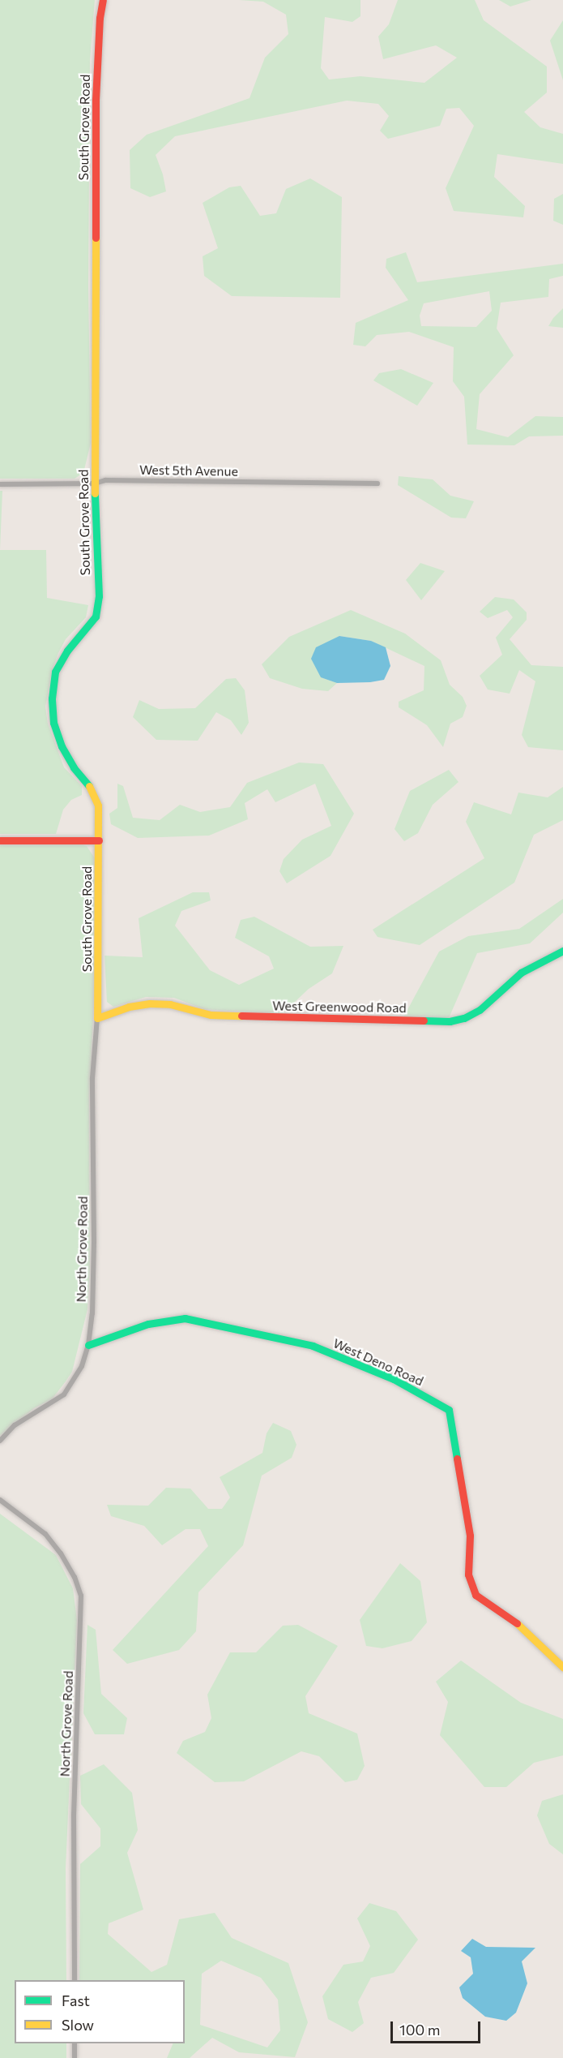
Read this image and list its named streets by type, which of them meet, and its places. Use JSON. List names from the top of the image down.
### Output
{
  "streets": {
    "street": [
      "South Grove Road",
      "West 5th Avenue",
      "West Greenwood Road",
      "North Grove Road",
      "West Deno Road"
    ]
  },
  "crossings": [
    ["South Grove Road", "West 5th Avenue"],
    ["South Grove Road", "West Greenwood Road"],
    ["South Grove Road", "North Grove Road"],
    ["West Greenwood Road", "North Grove Road"],
    ["North Grove Road", "West Deno Road"]
  ],
  "legend": ["Fast", "Slow"],
  "scale_bar": "100 m"
}
